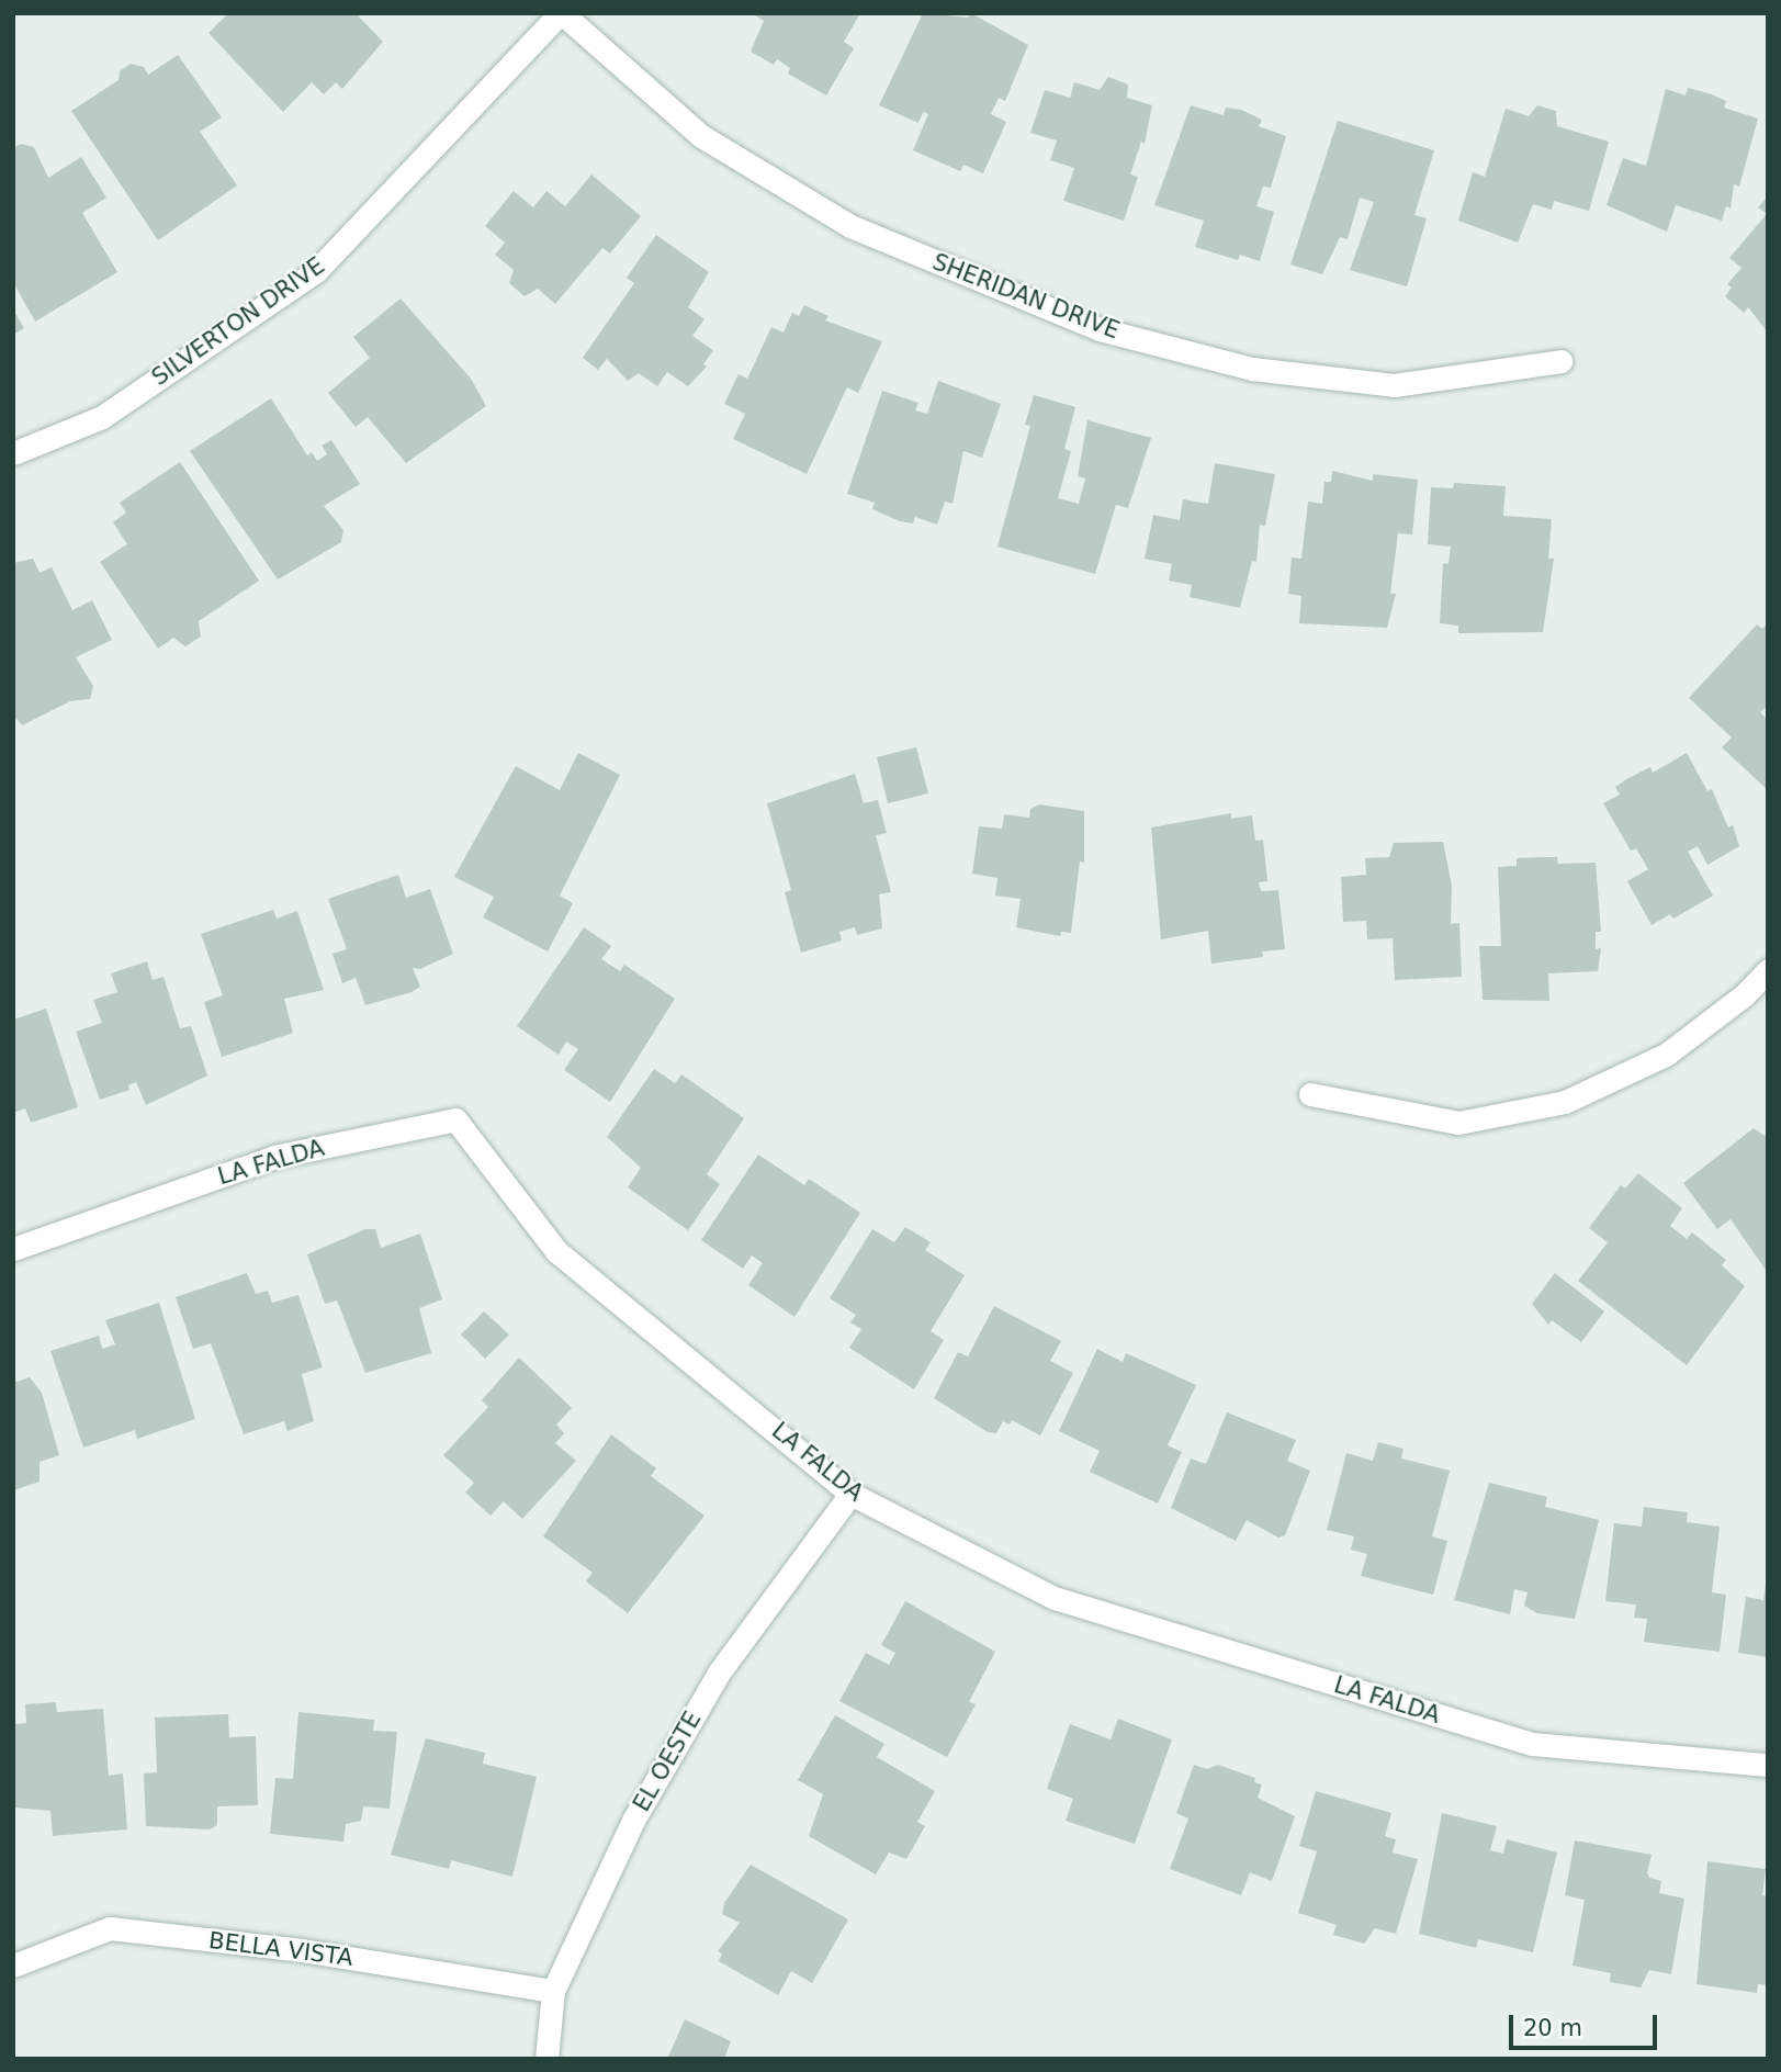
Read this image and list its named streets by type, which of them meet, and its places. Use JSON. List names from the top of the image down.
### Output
{
  "streets": {
    "street": [
      "SHERIDAN DRIVE",
      "SILVERTON DRIVE",
      "LA FALDA",
      "EL OESTE",
      "BELLA VISTA"
    ]
  },
  "crossings": [
    ["SHERIDAN DRIVE", "SILVERTON DRIVE"],
    ["LA FALDA", "EL OESTE"],
    ["EL OESTE", "BELLA VISTA"]
  ],
  "scale_bar": "20 m"
}
